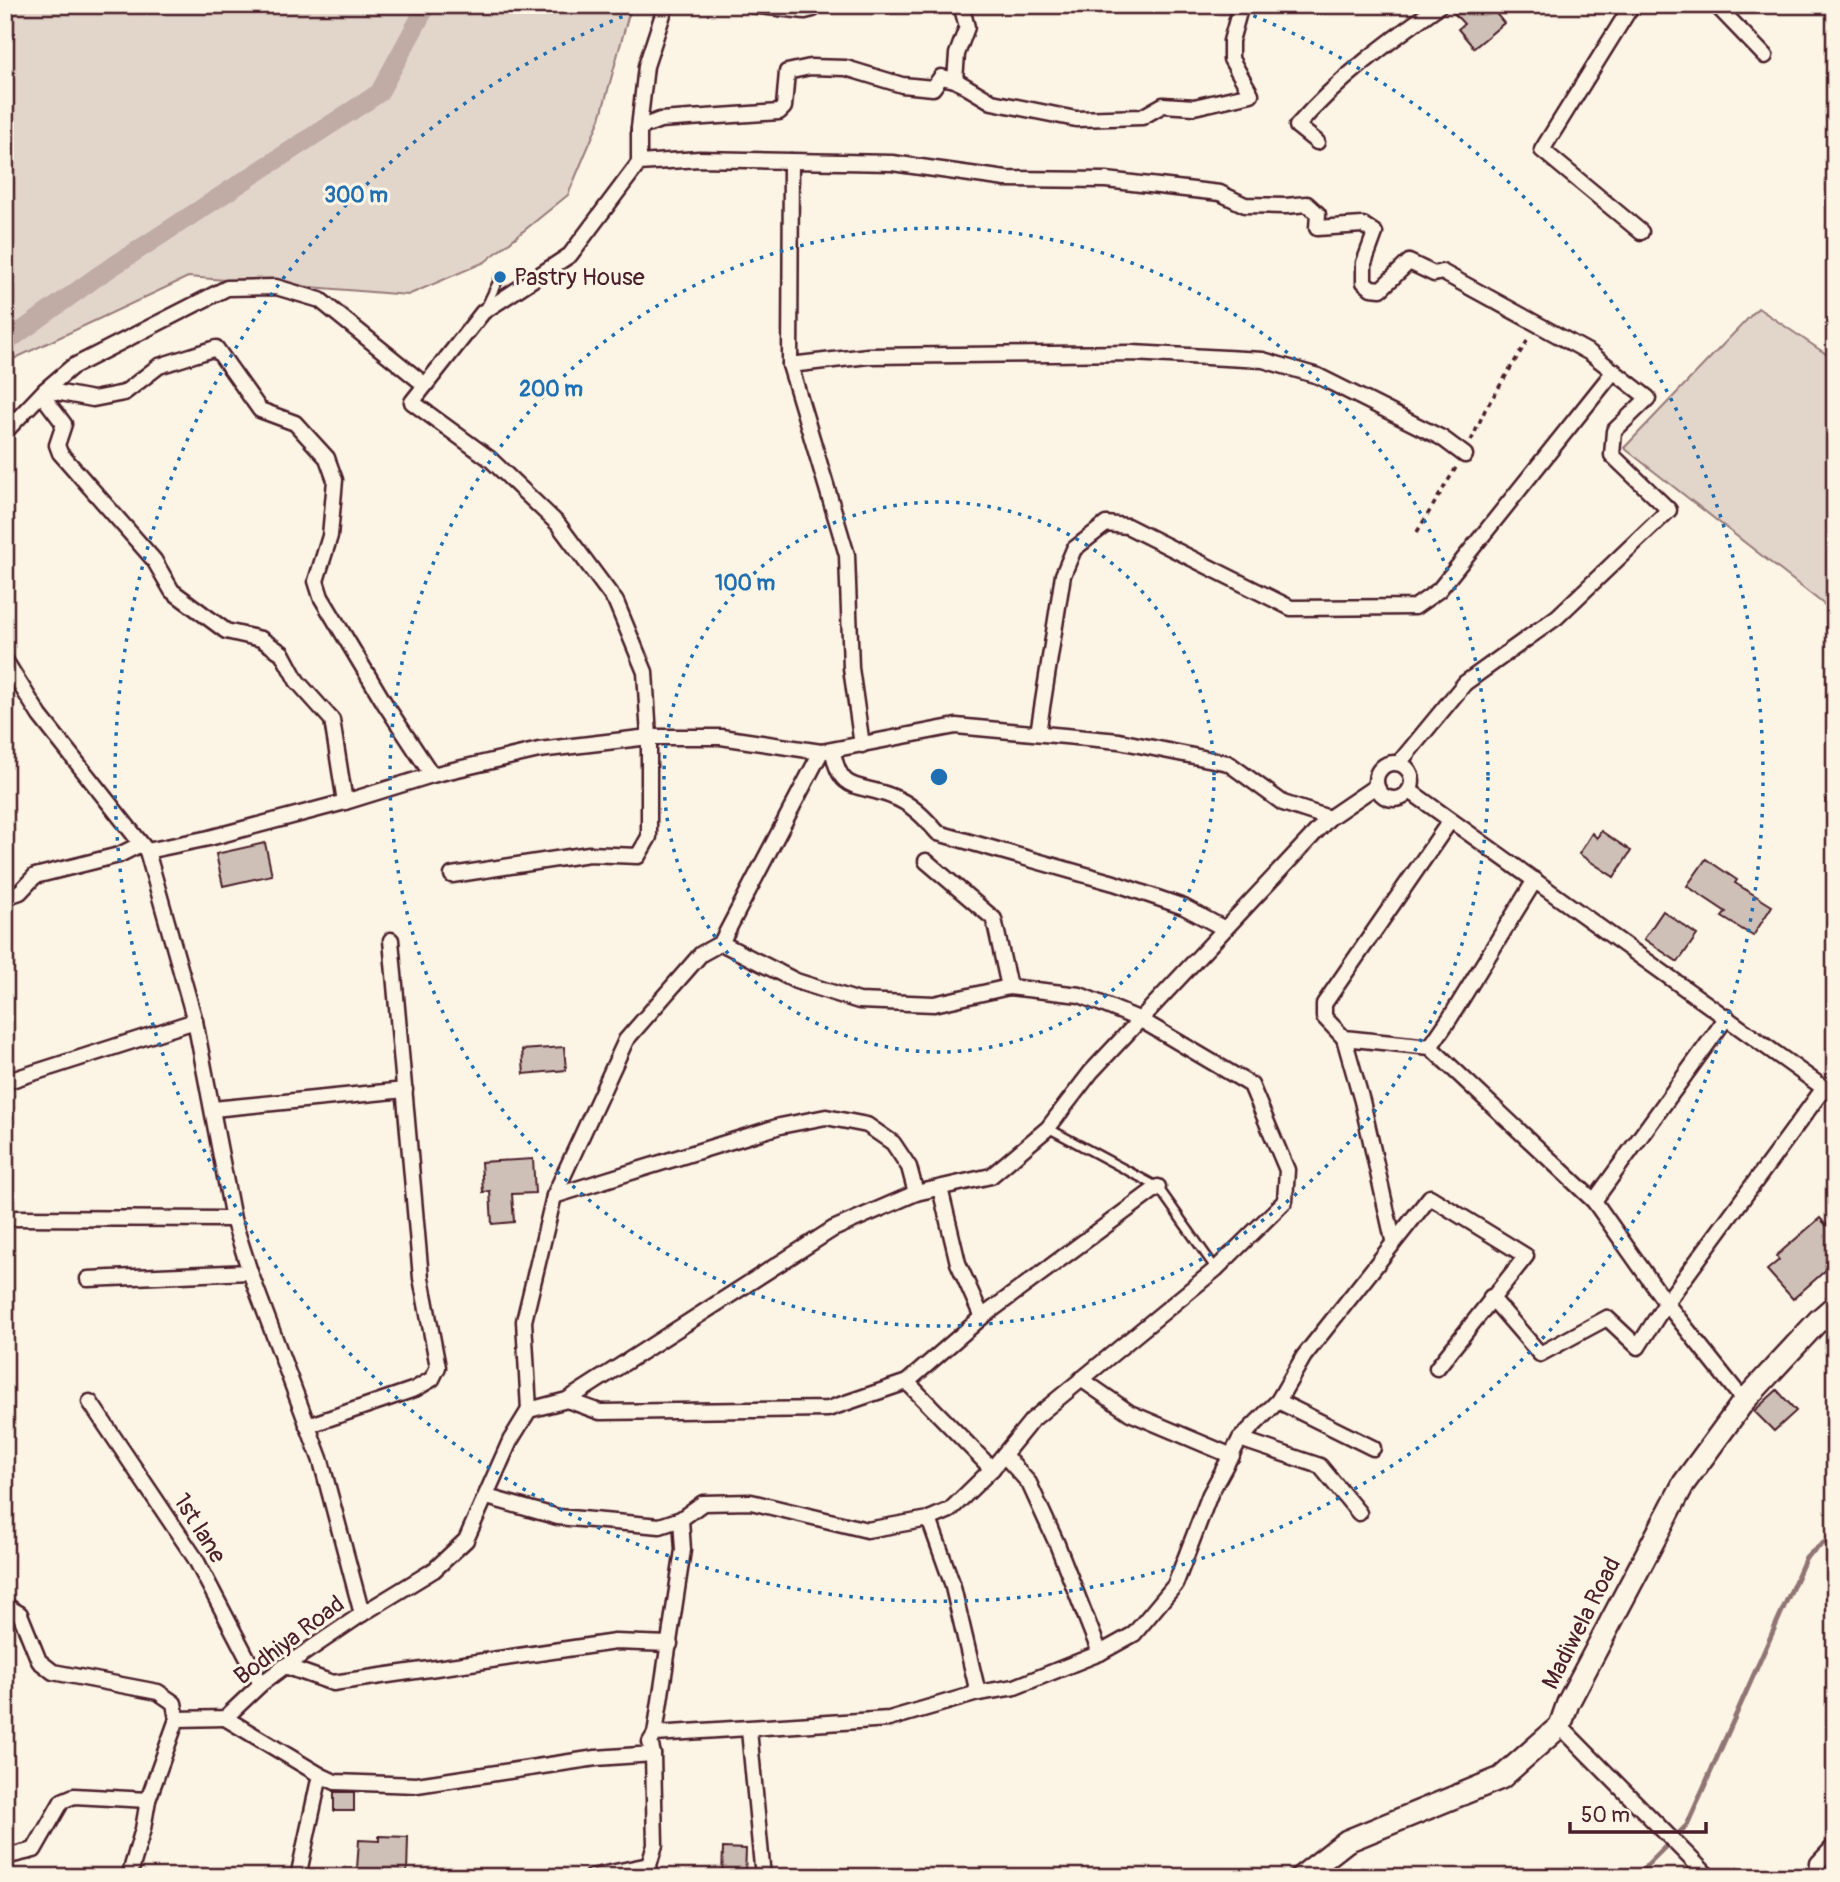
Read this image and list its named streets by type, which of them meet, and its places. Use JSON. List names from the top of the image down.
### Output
{
  "streets": {
    "main road": ["Madiwela Road"],
    "street": ["1st lane", "Bodhiya Road"]
  },
  "crossings": [
    ["1st lane", "Bodhiya Road"]
  ],
  "places": ["Pastry House"],
  "scale_bar": "50 m",
  "rings": ["300 m", "200 m", "100 m"]
}
